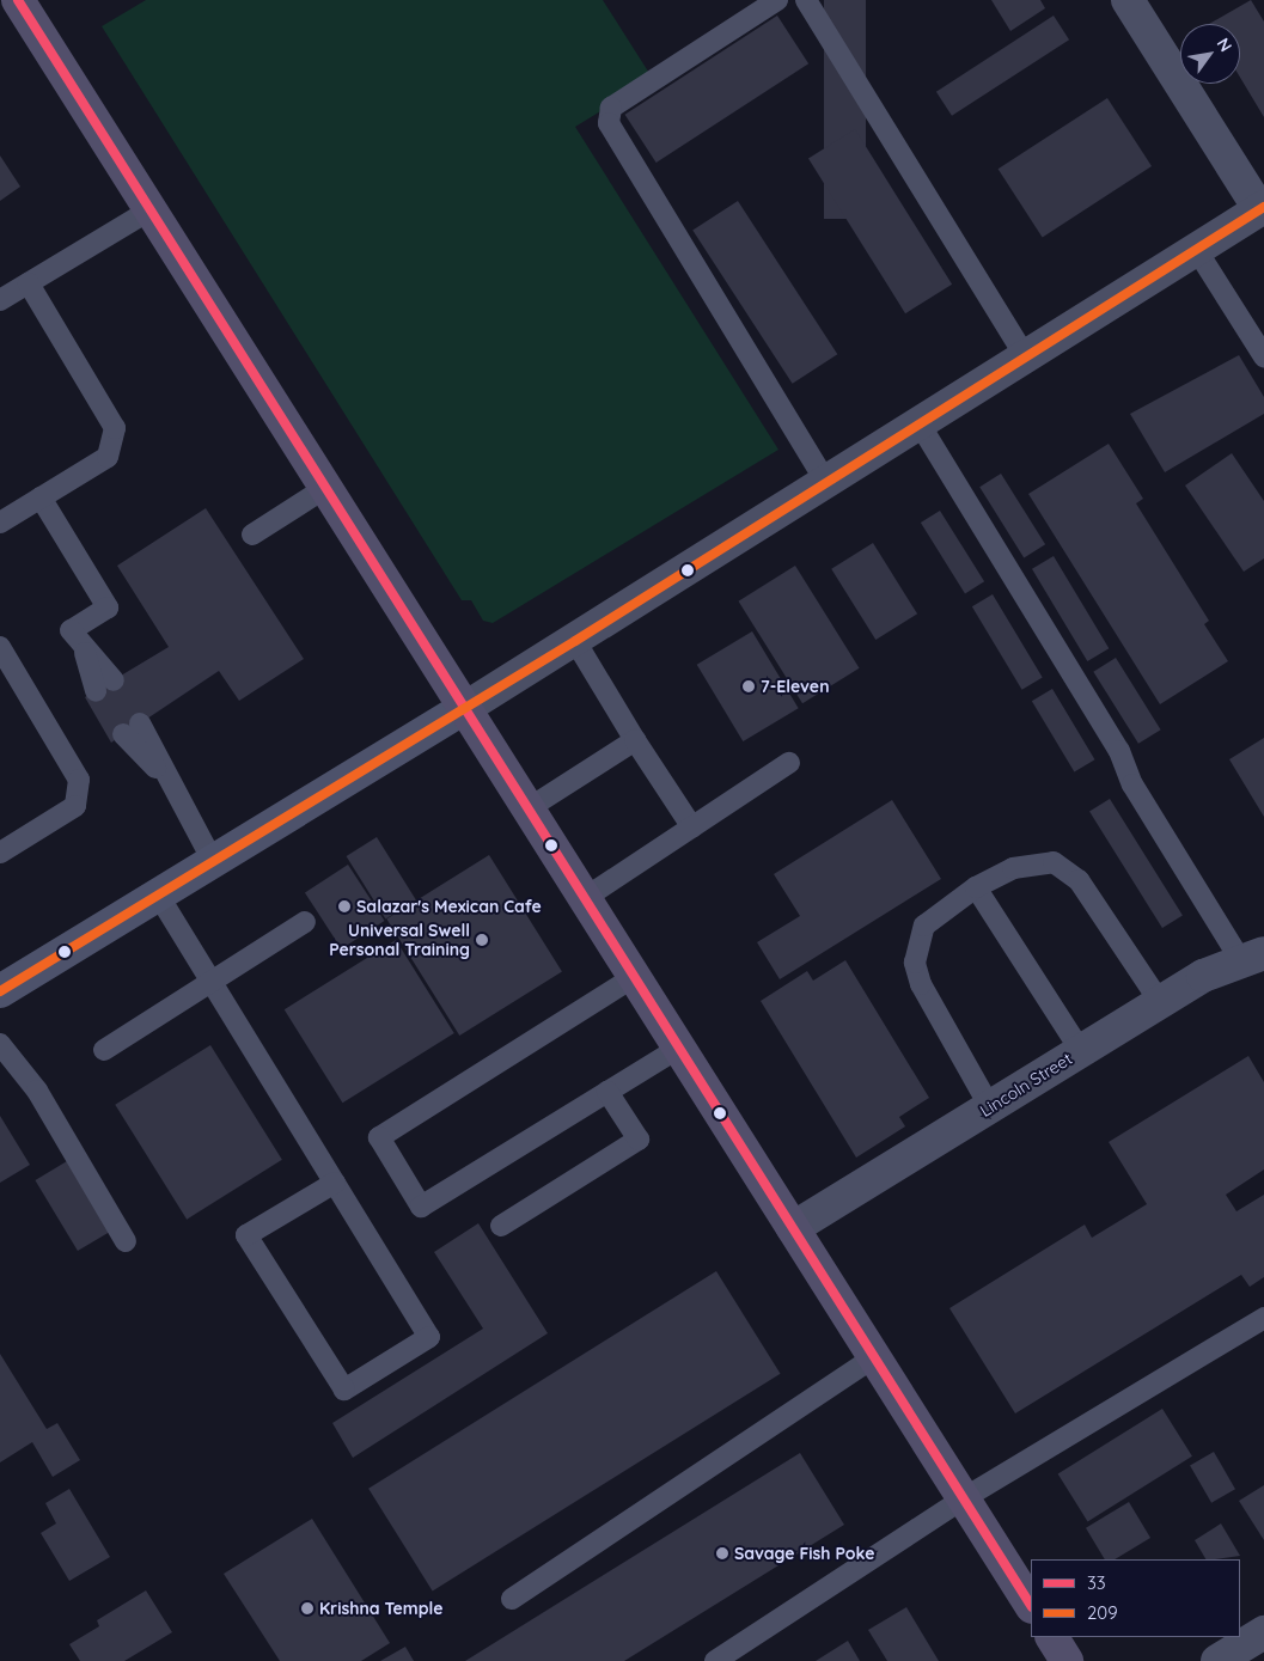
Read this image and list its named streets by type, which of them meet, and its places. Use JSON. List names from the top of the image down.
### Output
{
  "streets": {
    "street": ["Lincoln Street"]
  },
  "places": [
    "7-Eleven",
    "Salazar's Mexican Cafe",
    "Universal Swell Personal Training",
    "Savage Fish Poke",
    "Krishna Temple"
  ],
  "lines": ["transit line 33", "transit line 209"],
  "legend": ["33", "209"],
  "north": "top right"
}
